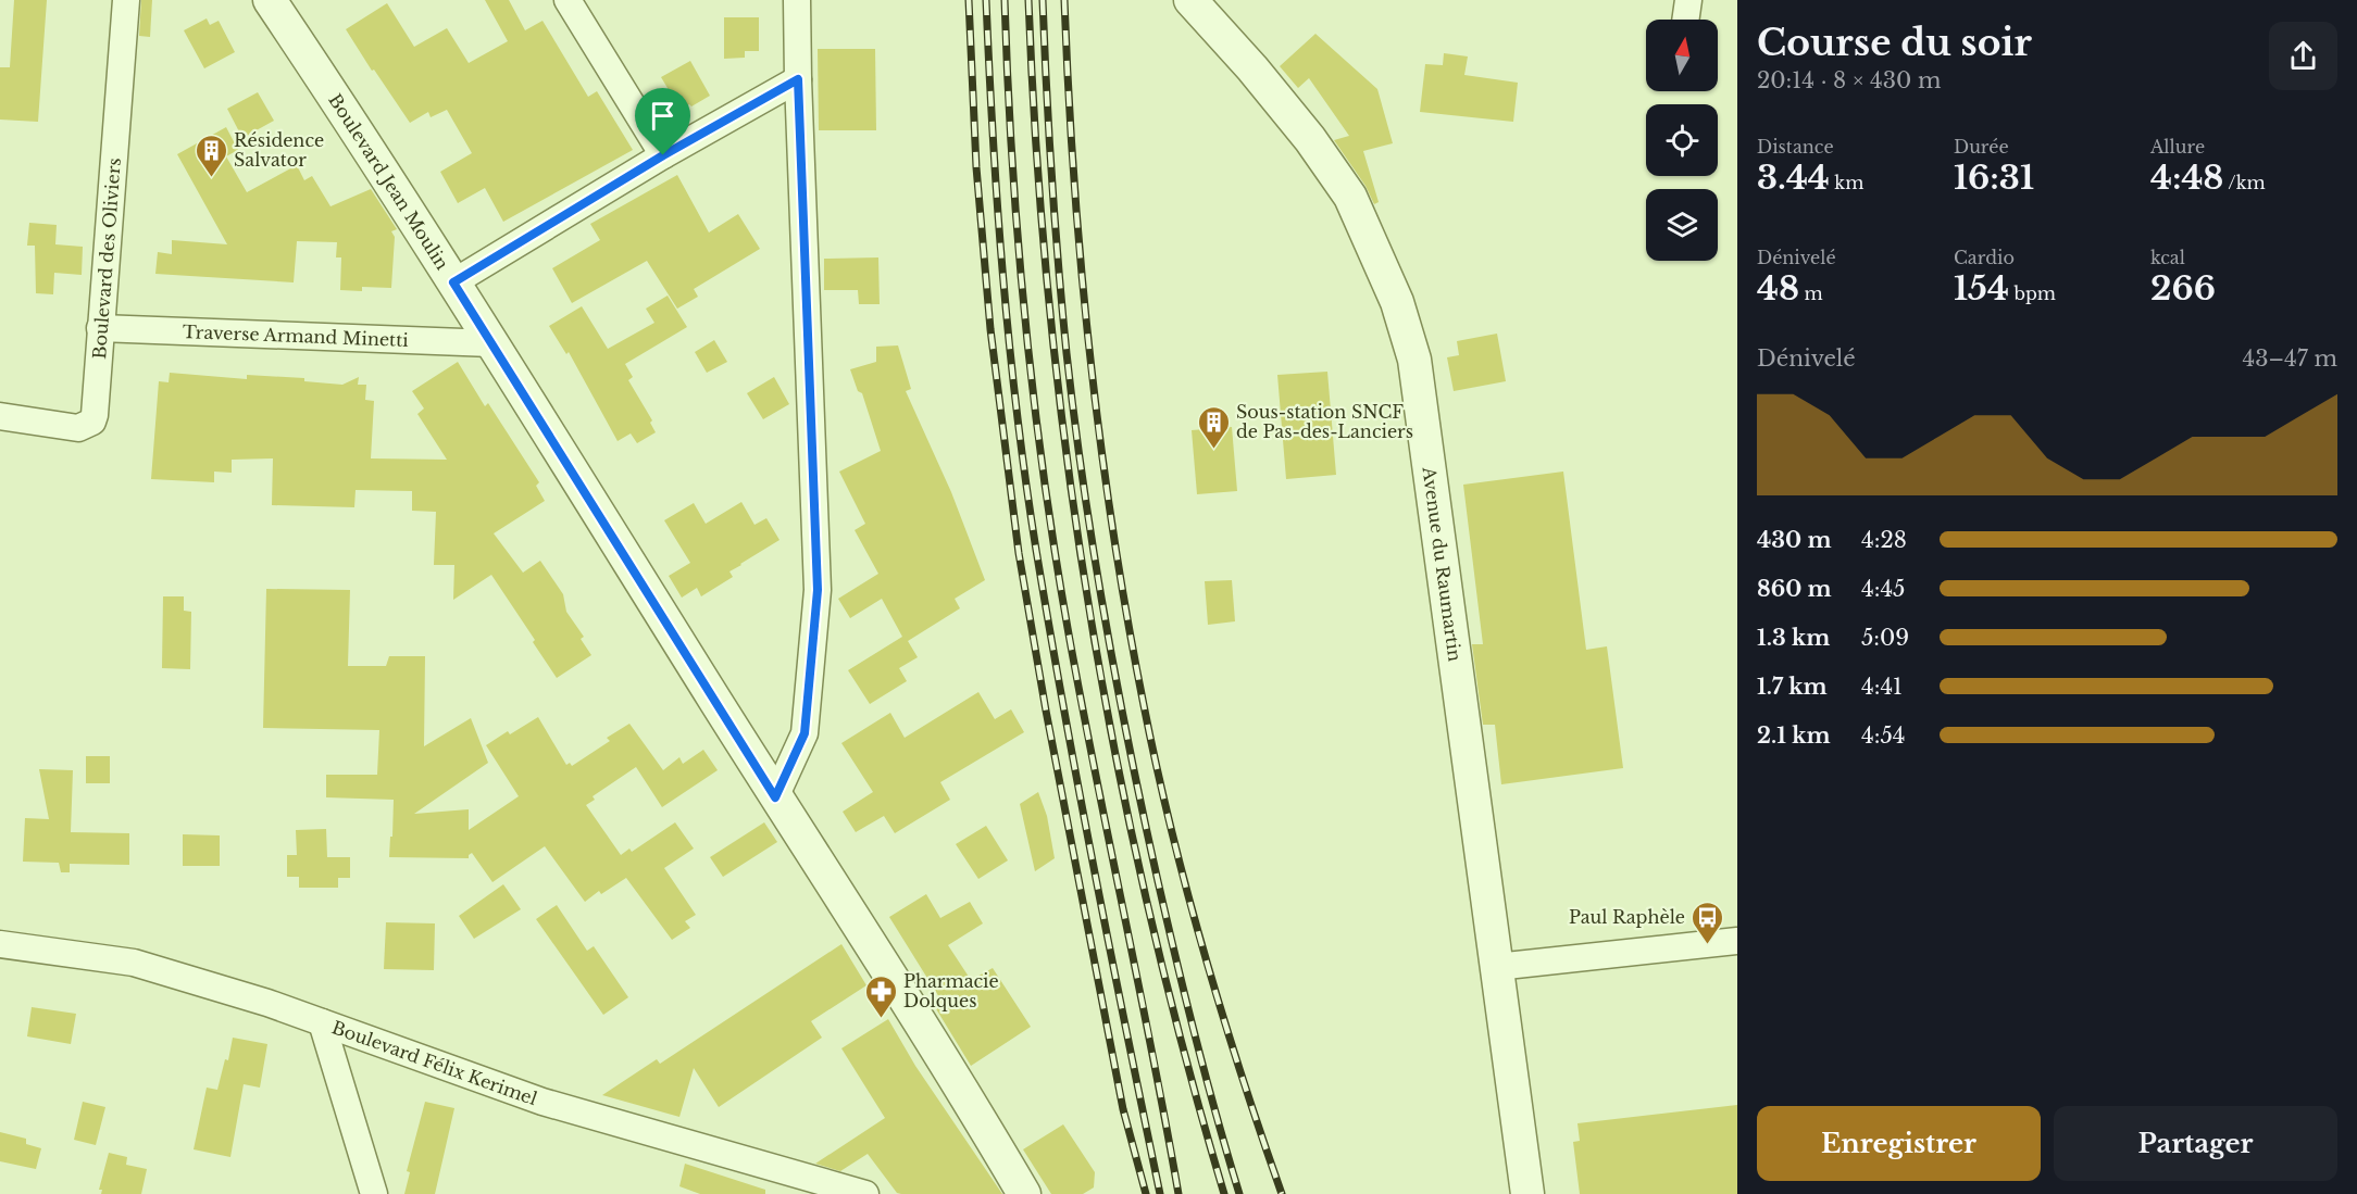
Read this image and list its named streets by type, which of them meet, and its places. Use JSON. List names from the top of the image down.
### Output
{
  "streets": {
    "street": [
      "Boulevard Jean Moulin",
      "Boulevard des Oliviers",
      "Traverse Armand Minetti",
      "Avenue du Raumartin",
      "Boulevard Félix Kerimel"
    ]
  },
  "crossings": [
    ["Boulevard Jean Moulin", "Traverse Armand Minetti"],
    ["Boulevard des Oliviers", "Traverse Armand Minetti"]
  ],
  "places": {
    "building": ["Résidence Salvator", "Sous-station SNCF de Pas-des-Lanciers"],
    "bus stop": ["Paul Raphèle"],
    "pharmacy": ["Pharmacie Dolques"]
  },
  "north": "top",
  "page": {
    "heading": ["Course du soir", "20:14 · 8 × 430 m"],
    "stats": [
      ["Distance", "3.44 km"],
      ["Durée", "16:31"],
      ["Allure", "4:48 /km"],
      ["Dénivelé", "48 m"],
      ["Cardio", "154 bpm"],
      ["kcal", "266"]
    ],
    "chart": ["Dénivelé", "43–47 m"],
    "list": [
      {
        "name": "430 m",
        "note": "4:28"
      },
      {
        "name": "860 m",
        "note": "4:45"
      },
      {
        "name": "1.3 km",
        "note": "5:09"
      },
      {
        "name": "1.7 km",
        "note": "4:41"
      },
      {
        "name": "2.1 km",
        "note": "4:54"
      }
    ],
    "buttons": ["Enregistrer", "Partager"]
  }
}
